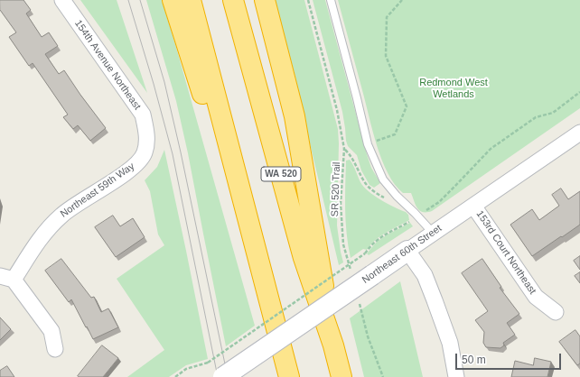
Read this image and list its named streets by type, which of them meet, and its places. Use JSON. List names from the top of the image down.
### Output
{
  "streets": {
    "highway": ["WA 520"],
    "street": [
      "154th Avenue Northeast",
      "Northeast 59th Way",
      "153rd Court Northeast",
      "Northeast 60th Street"
    ],
    "path": ["SR 520 Trail"]
  },
  "crossings": [
    ["154th Avenue Northeast", "Northeast 59th Way"],
    ["153rd Court Northeast", "Northeast 60th Street"]
  ],
  "parks": ["Redmond West Wetlands"],
  "scale_bar": "50 m"
}
